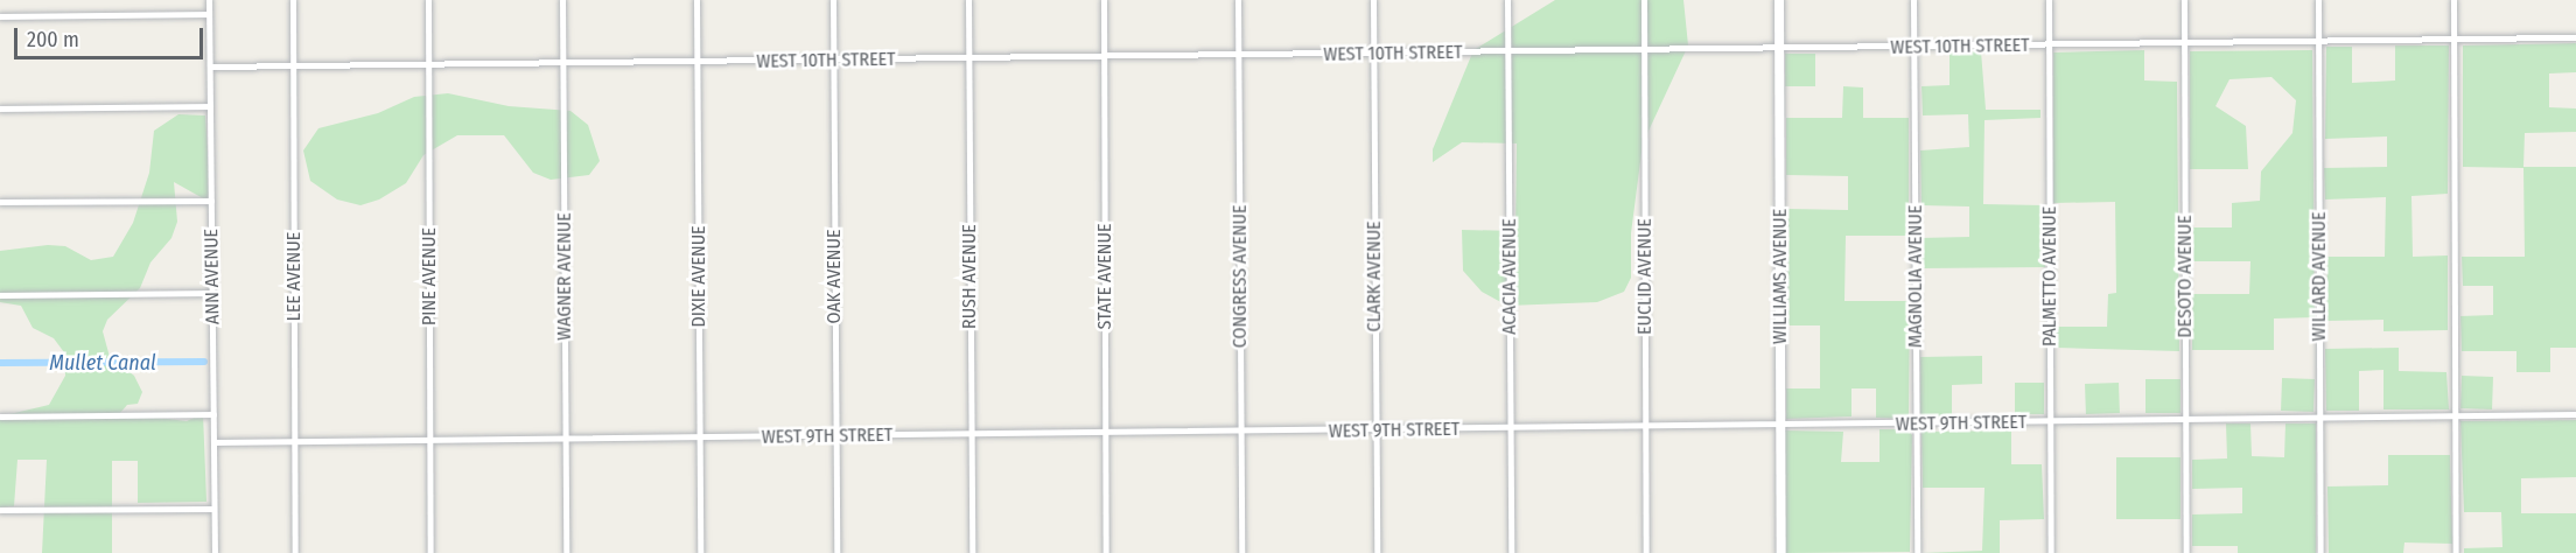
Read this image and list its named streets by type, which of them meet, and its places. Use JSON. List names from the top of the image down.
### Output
{
  "streets": {
    "street": [
      "WEST 10TH STREET",
      "ANN AVENUE",
      "LEE AVENUE",
      "PINE AVENUE",
      "WAGNER AVENUE",
      "DIXIE AVENUE",
      "OAK AVENUE",
      "RUSH AVENUE",
      "STATE AVENUE",
      "CONGRESS AVENUE",
      "CLARK AVENUE",
      "ACACIA AVENUE",
      "EUCLID AVENUE",
      "WILLIAMS AVENUE",
      "MAGNOLIA AVENUE",
      "PALMETTO AVENUE",
      "DESOTO AVENUE",
      "WILLARD AVENUE",
      "WEST 9TH STREET"
    ]
  },
  "crossings": [
    ["WEST 10TH STREET", "ANN AVENUE"],
    ["WEST 10TH STREET", "LEE AVENUE"],
    ["WEST 10TH STREET", "PINE AVENUE"],
    ["WEST 10TH STREET", "WAGNER AVENUE"],
    ["WEST 10TH STREET", "DIXIE AVENUE"],
    ["WEST 10TH STREET", "OAK AVENUE"],
    ["WEST 10TH STREET", "RUSH AVENUE"],
    ["WEST 10TH STREET", "STATE AVENUE"],
    ["WEST 10TH STREET", "CONGRESS AVENUE"],
    ["WEST 10TH STREET", "CLARK AVENUE"],
    ["WEST 10TH STREET", "ACACIA AVENUE"],
    ["WEST 10TH STREET", "EUCLID AVENUE"],
    ["WEST 10TH STREET", "WILLIAMS AVENUE"],
    ["WEST 10TH STREET", "MAGNOLIA AVENUE"],
    ["WEST 10TH STREET", "PALMETTO AVENUE"],
    ["WEST 10TH STREET", "DESOTO AVENUE"],
    ["WEST 10TH STREET", "WILLARD AVENUE"],
    ["ANN AVENUE", "WEST 9TH STREET"],
    ["LEE AVENUE", "WEST 9TH STREET"],
    ["PINE AVENUE", "WEST 9TH STREET"],
    ["WAGNER AVENUE", "WEST 9TH STREET"],
    ["DIXIE AVENUE", "WEST 9TH STREET"],
    ["OAK AVENUE", "WEST 9TH STREET"],
    ["RUSH AVENUE", "WEST 9TH STREET"],
    ["STATE AVENUE", "WEST 9TH STREET"],
    ["CONGRESS AVENUE", "WEST 9TH STREET"],
    ["CLARK AVENUE", "WEST 9TH STREET"],
    ["ACACIA AVENUE", "WEST 9TH STREET"],
    ["EUCLID AVENUE", "WEST 9TH STREET"],
    ["WILLIAMS AVENUE", "WEST 9TH STREET"],
    ["MAGNOLIA AVENUE", "WEST 9TH STREET"],
    ["PALMETTO AVENUE", "WEST 9TH STREET"],
    ["DESOTO AVENUE", "WEST 9TH STREET"],
    ["WILLARD AVENUE", "WEST 9TH STREET"]
  ],
  "water": ["Mullet Canal"],
  "scale_bar": "200 m"
}
